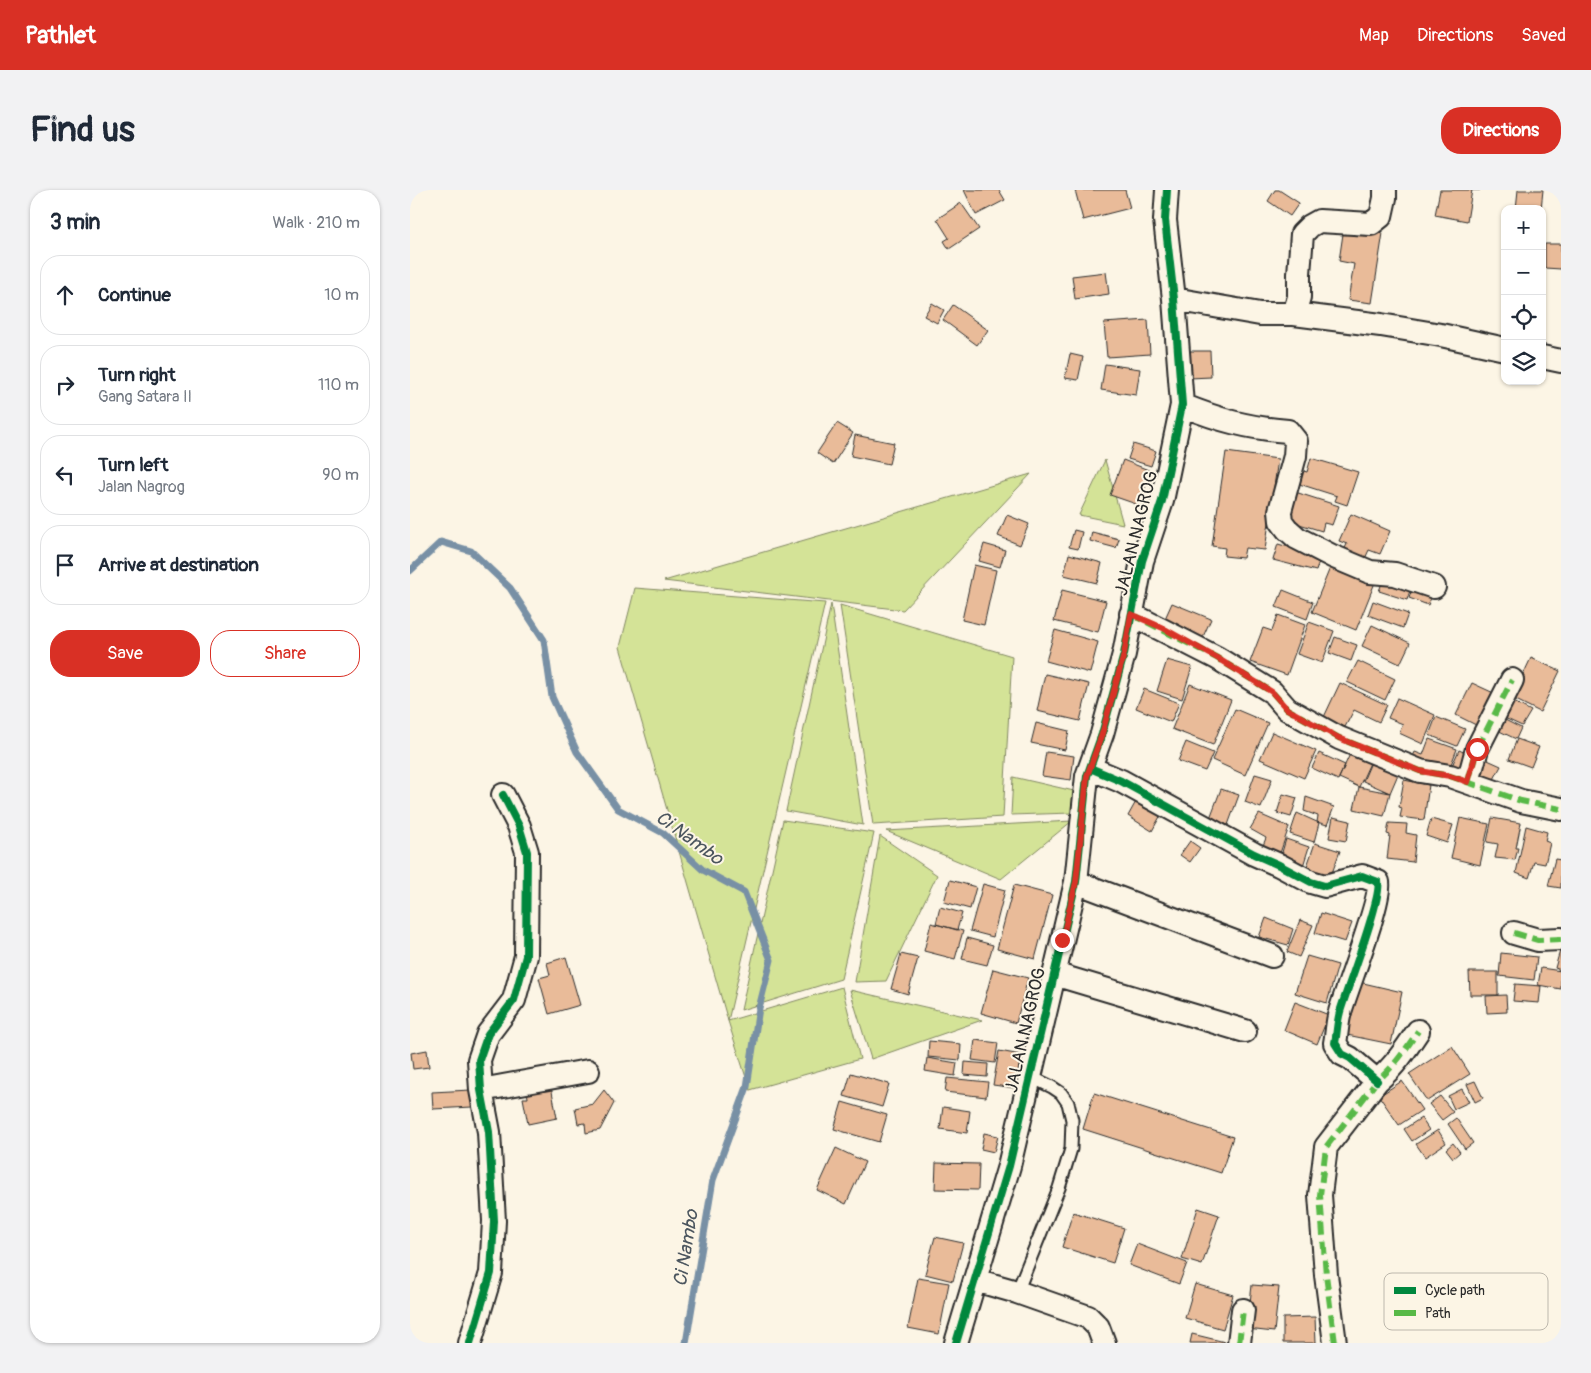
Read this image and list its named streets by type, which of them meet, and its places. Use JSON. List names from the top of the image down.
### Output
{
  "streets": {
    "street": ["JALAN NAGROG"]
  },
  "water": ["Ci Nambo"],
  "legend": ["Cycle path", "Path"],
  "page": {
    "header": "Pathlet",
    "nav": ["Map", "Directions", "Saved"],
    "buttons": [
      "Directions",
      ["Save", "Share"]
    ],
    "title": "Find us",
    "heading": ["3 min", "Walk · 210 m"],
    "map_buttons": ["+", "−"],
    "list": [
      ["Continue", "10 m"],
      ["Turn right", "Gang Satara II", "110 m"],
      ["Turn left", "Jalan Nagrog", "90 m"],
      "Arrive at destination"
    ]
  }
}
